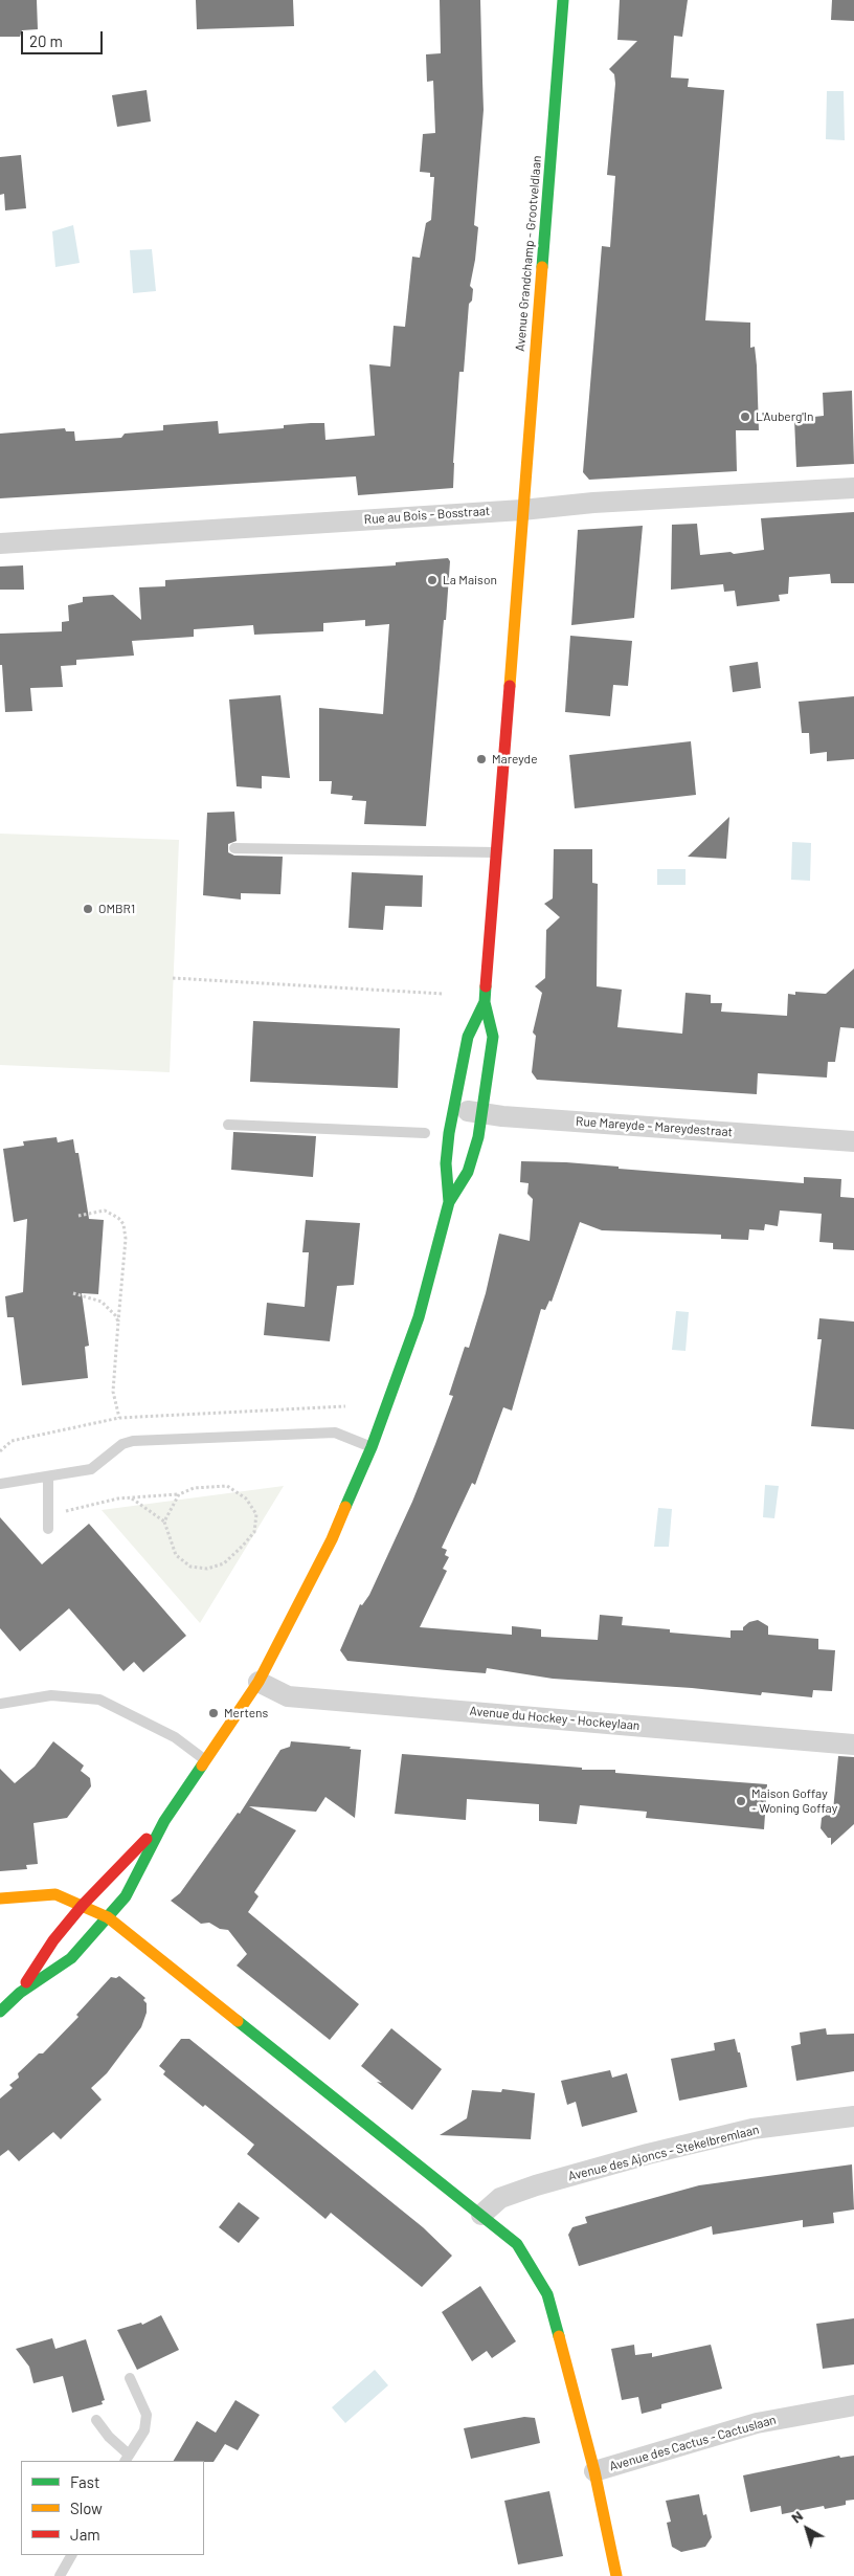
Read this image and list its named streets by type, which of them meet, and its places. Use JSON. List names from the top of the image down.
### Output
{
  "streets": {
    "street": [
      "Avenue Grandchamp - Grootveldlaan",
      "Rue au Bois - Bosstraat",
      "Rue Mareyde - Mareydestraat",
      "Avenue du Hockey - Hockeylaan",
      "Avenue des Ajoncs - Stekelbremlaan",
      "Avenue des Cactus - Cactuslaan"
    ]
  },
  "crossings": [
    ["Avenue Grandchamp - Grootveldlaan", "Rue au Bois - Bosstraat"]
  ],
  "places": [
    "L'Auberg'In",
    "La Maison",
    "Mareyde",
    "OMBR1",
    "Mertens",
    "Maison Goffay - Woning Goffay"
  ],
  "legend": ["Fast", "Slow", "Jam"],
  "scale_bar": "20 m",
  "north": "top left"
}
